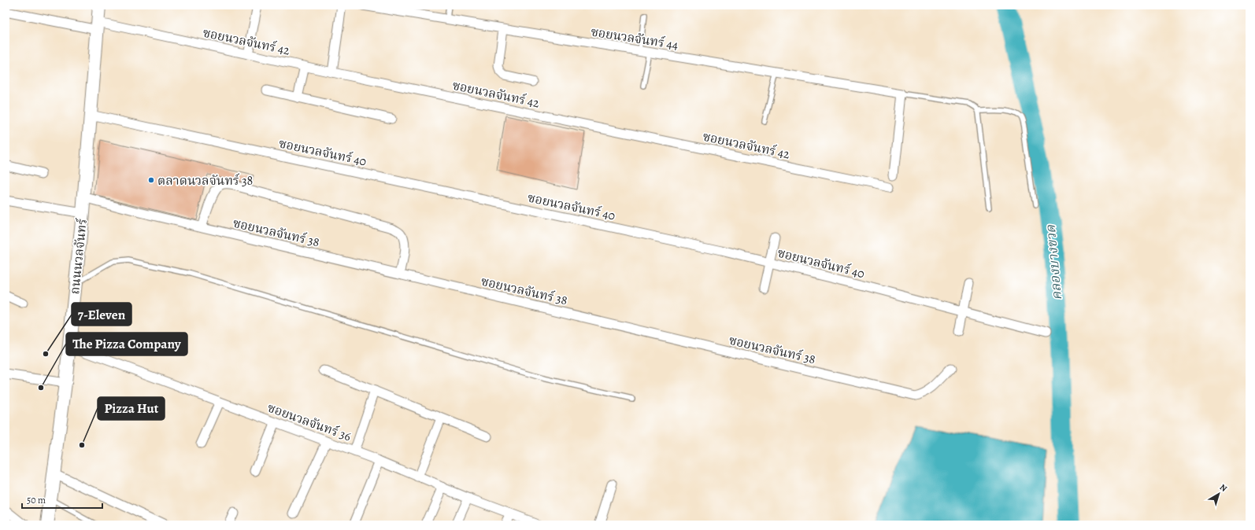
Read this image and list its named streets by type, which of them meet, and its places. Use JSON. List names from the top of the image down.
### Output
{
  "streets": {
    "main road": ["ถนนนวลจันทร์"],
    "street": [
      "ซอยนวลจันทร์ 44",
      "ซอยนวลจันทร์ 42",
      "ซอยนวลจันทร์ 40",
      "ซอยนวลจันทร์ 38",
      "ซอยนวลจันทร์ 36"
    ]
  },
  "crossings": [
    ["ซอยนวลจันทร์ 42", "ถนนนวลจันทร์"],
    ["ซอยนวลจันทร์ 40", "ถนนนวลจันทร์"],
    ["ซอยนวลจันทร์ 38", "ถนนนวลจันทร์"],
    ["ถนนนวลจันทร์", "ซอยนวลจันทร์ 36"]
  ],
  "water": ["คลองบางขวด"],
  "places": [
    "ตลาดนวลจันทร์ 38",
    "7-Eleven",
    "The Pizza Company",
    "Pizza Hut"
  ],
  "scale_bar": "50 m",
  "north": "top right"
}
